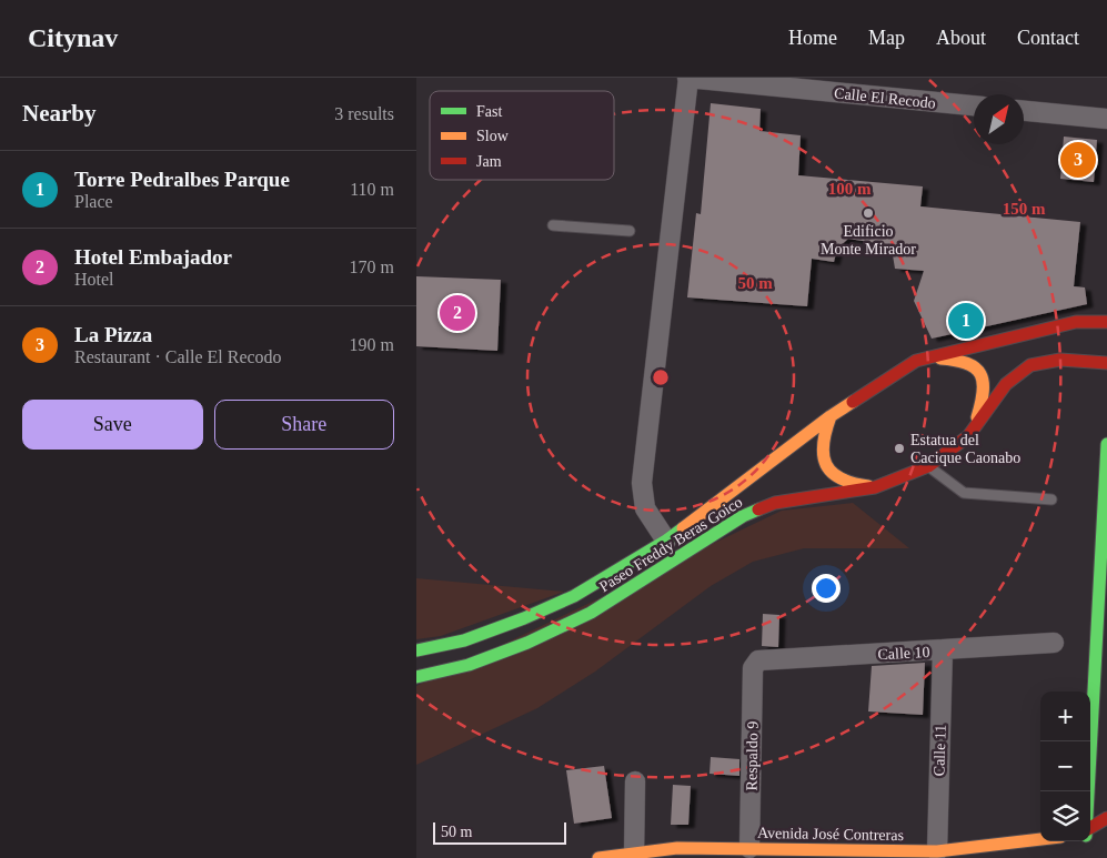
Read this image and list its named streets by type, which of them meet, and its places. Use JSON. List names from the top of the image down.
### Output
{
  "streets": {
    "street": [
      "Calle El Recodo",
      "Paseo Freddy Beras Goico",
      "Calle 10",
      "Calle 11",
      "Respaldo 9",
      "Avenida José Contreras"
    ]
  },
  "crossings": [
    ["Calle 10", "Calle 11"],
    ["Calle 10", "Respaldo 9"],
    ["Calle 11", "Avenida José Contreras"],
    ["Respaldo 9", "Avenida José Contreras"]
  ],
  "places": ["Edificio Monte Mirador", "Estatua del Cacique Caonabo"],
  "legend": ["Fast", "Slow", "Jam"],
  "scale_bar": "50 m",
  "north": "top right",
  "page": {
    "header": "Citynav",
    "nav": [
      "Home",
      "Map",
      "About",
      "Contact"
    ],
    "heading": ["Nearby", "3 results"],
    "pins": ["3", "2", "1"],
    "list": [
      {
        "mark": "1",
        "name": "Torre Pedralbes Parque",
        "note": "Place",
        "value": "110 m"
      },
      {
        "mark": "2",
        "name": "Hotel Embajador",
        "note": "Hotel",
        "value": "170 m"
      },
      {
        "mark": "3",
        "name": "La Pizza",
        "note": "Restaurant · Calle El Recodo",
        "value": "190 m"
      }
    ],
    "buttons": ["Save", "Share"],
    "map_buttons": ["+", "−"],
    "scale": "50 m"
  },
  "rings": ["100 m", "150 m", "50 m"]
}
